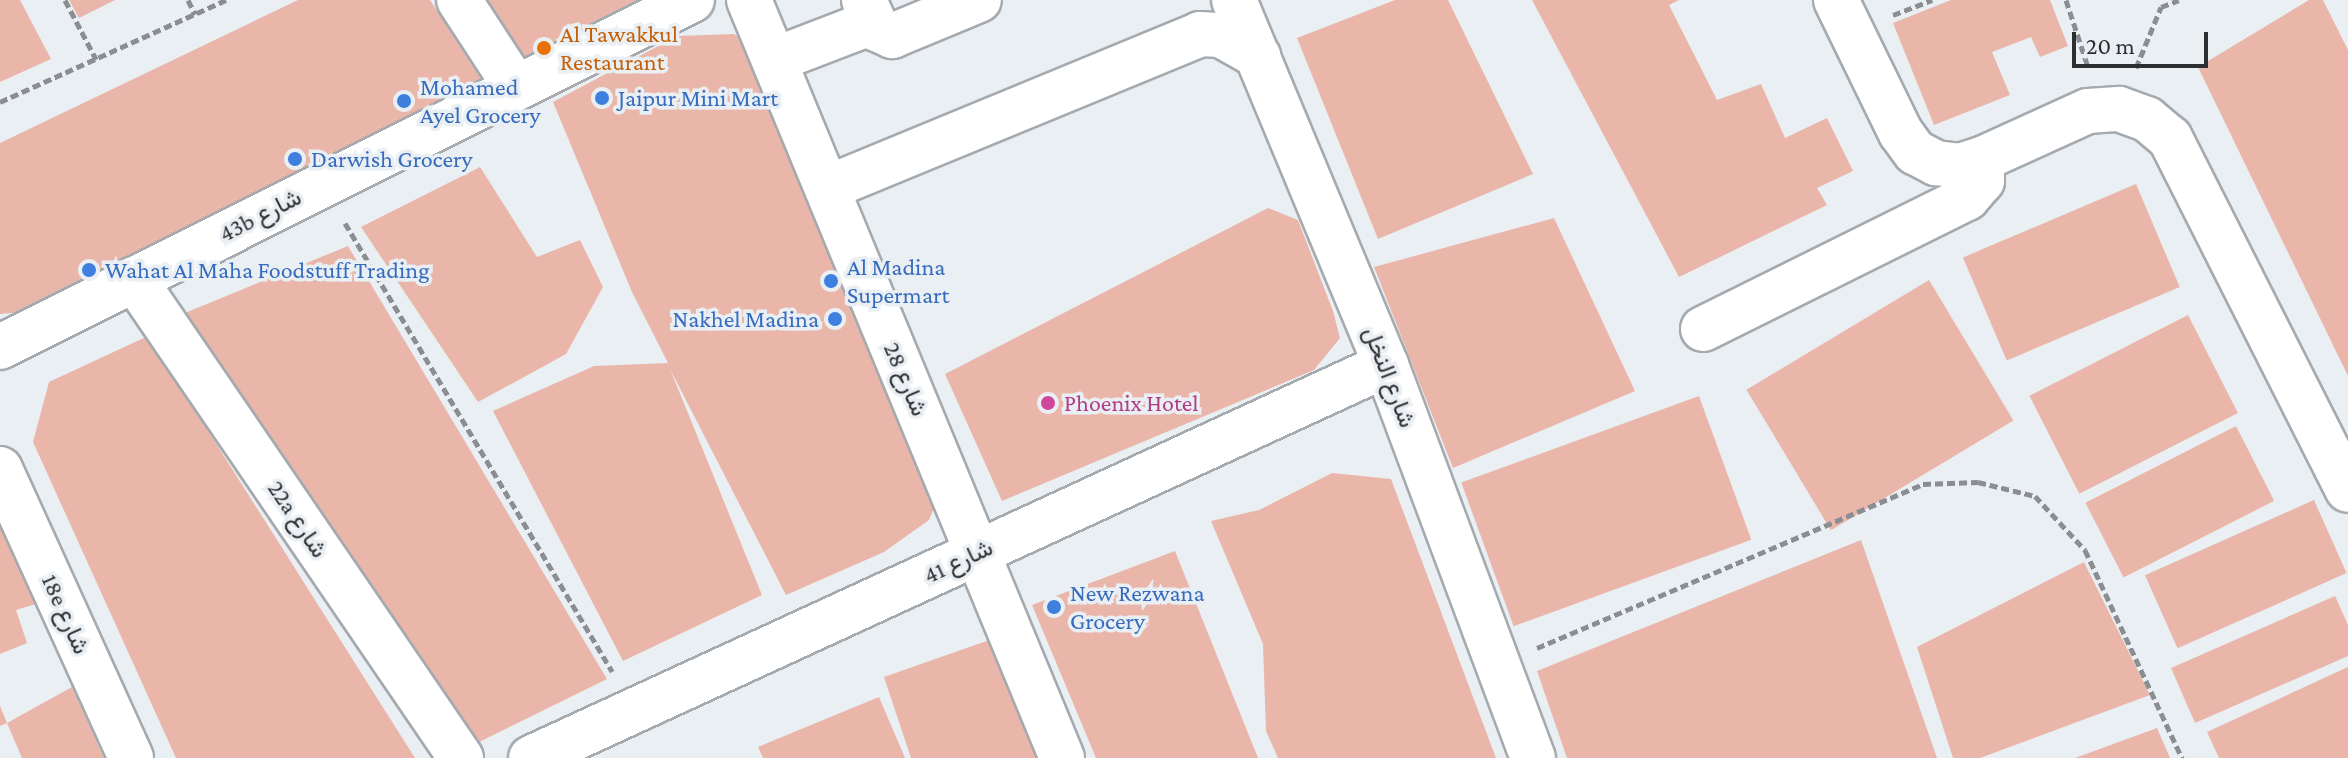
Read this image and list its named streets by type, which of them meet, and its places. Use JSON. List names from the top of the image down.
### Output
{
  "streets": {
    "street": [
      "43b شارع",
      "شارع النخل",
      "شارع 28",
      "22a شارع",
      "شارع 41",
      "18e شارع"
    ]
  },
  "crossings": [
    ["43b شارع", "22a شارع"],
    ["شارع النخل", "شارع 41"],
    ["شارع 28", "شارع 41"]
  ],
  "places": [
    "Al Tawakkul Restaurant",
    "Jaipur Mini Mart",
    "Mohamed Ayel Grocery",
    "Darwish Grocery",
    "Wahat Al Maha Foodstuff Trading",
    "Al Madina Supermart",
    "Nakhel Madina",
    "Phoenix Hotel",
    "New Rezwana Grocery"
  ],
  "scale_bar": "20 m"
}
